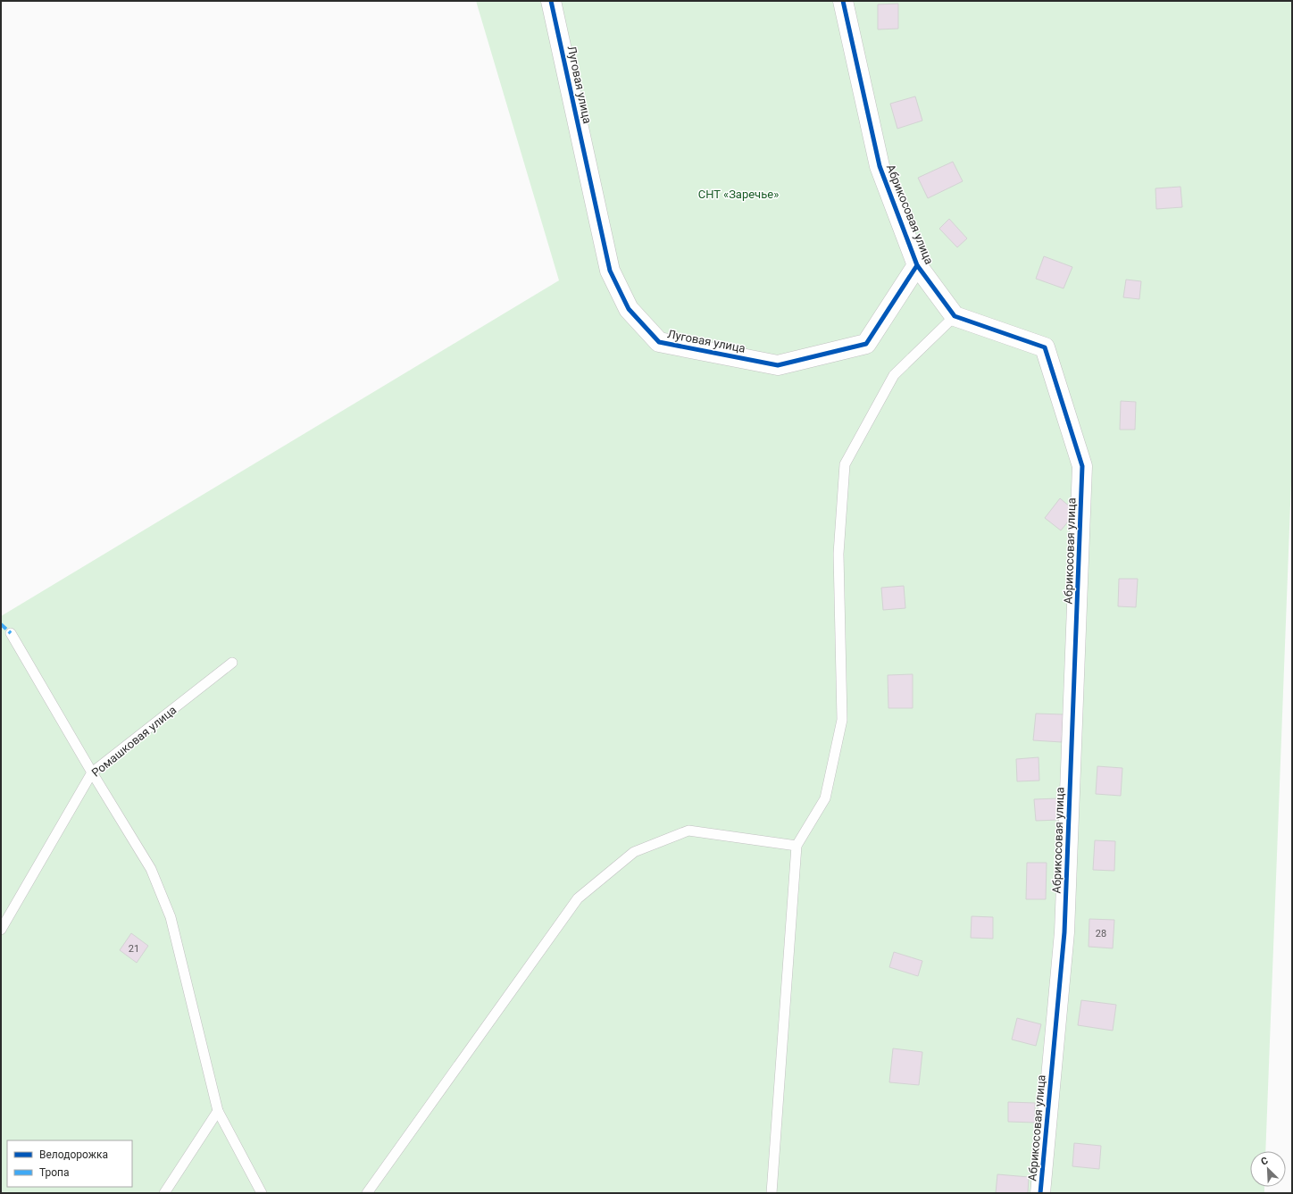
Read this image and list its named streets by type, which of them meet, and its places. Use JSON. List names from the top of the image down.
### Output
{
  "streets": {
    "street": ["Луговая улица", "Абрикосовая улица"],
    "lane": ["Ромашковая улица"]
  },
  "crossings": [
    ["Луговая улица", "Абрикосовая улица"]
  ],
  "parks": ["СНТ «Заречье»"],
  "house_numbers": ["28", "21"],
  "legend": ["Велодорожка", "Тропа"],
  "north": "top left"
}
